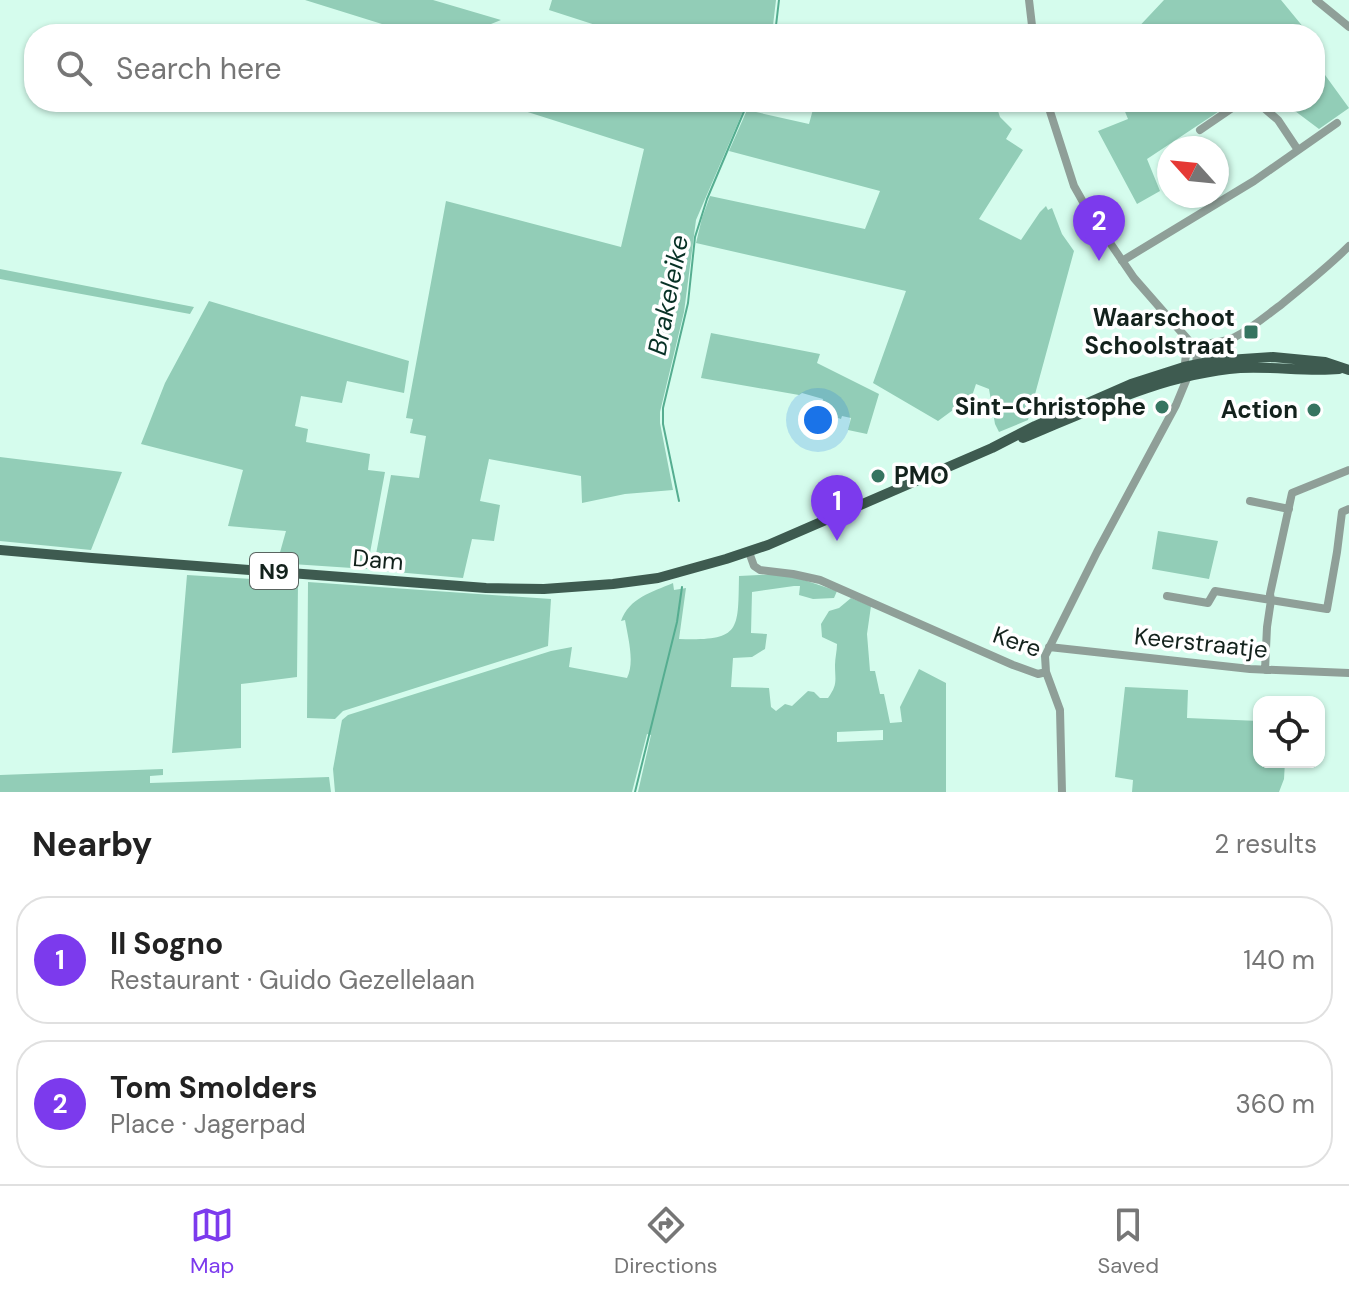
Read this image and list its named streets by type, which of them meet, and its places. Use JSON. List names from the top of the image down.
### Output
{
  "streets": {
    "main road": ["Dam", "N9"],
    "street": ["Kere", "Keerstraatje"]
  },
  "crossings": [
    ["Dam", "N9"],
    ["Dam", "Kere"],
    ["N9", "Kere"],
    ["Kere", "Keerstraatje"]
  ],
  "water": ["Brakeleike"],
  "places": {
    "transit": ["Waarschoot Schoolstraat"],
    "other": ["Sint-Christophe", "Action", "PMO"]
  },
  "north": "top left",
  "page": {
    "search": "Search here",
    "pins": ["2", "1"],
    "heading": ["Nearby", "2 results"],
    "list": [
      {
        "mark": "1",
        "name": "Il Sogno",
        "note": "Restaurant · Guido Gezellelaan",
        "value": "140 m"
      },
      {
        "mark": "2",
        "name": "Tom Smolders",
        "note": "Place · Jagerpad",
        "value": "360 m"
      }
    ],
    "nav": ["Map", "Directions", "Saved"]
  }
}
